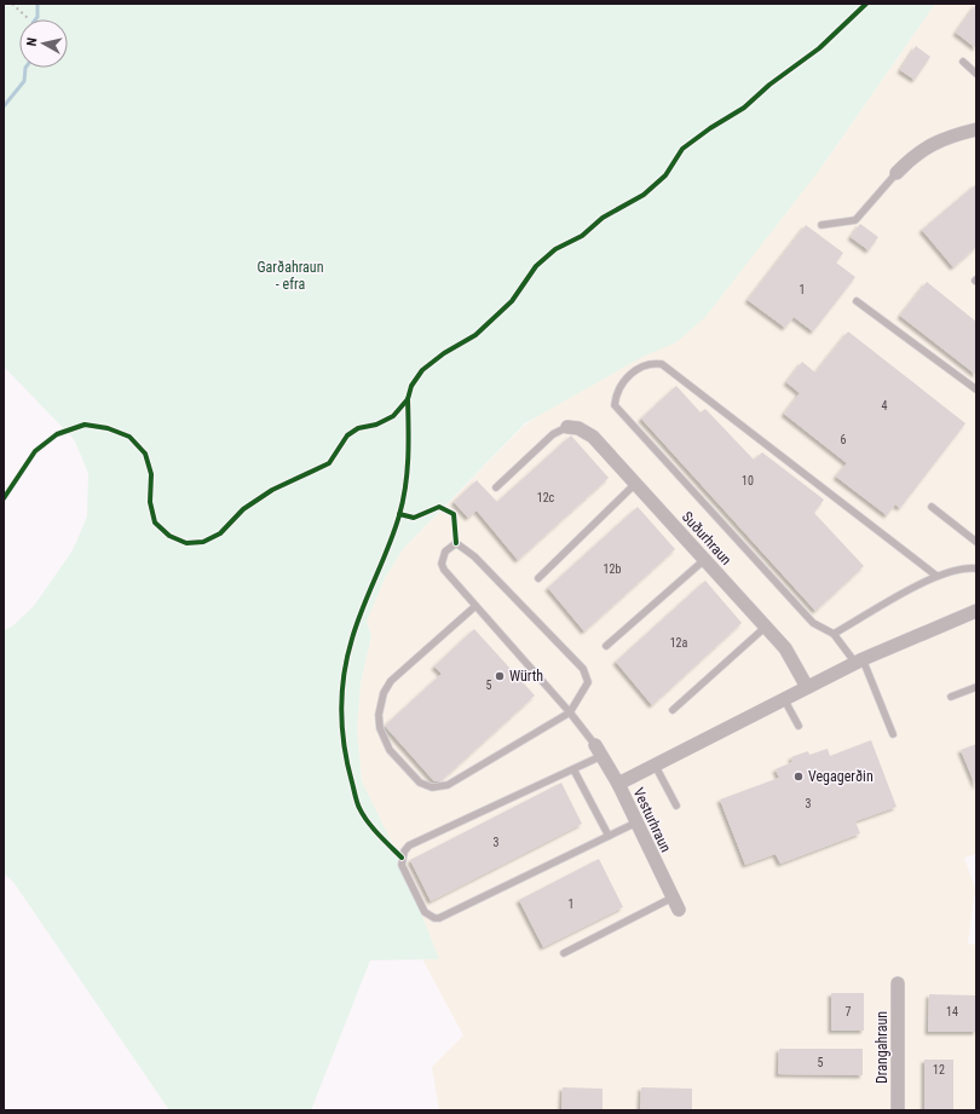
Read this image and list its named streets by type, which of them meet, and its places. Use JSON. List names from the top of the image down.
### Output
{
  "streets": {
    "street": ["Suðurhraun", "Vesturhraun", "Drangahraun"]
  },
  "parks": ["Garðahraun - efra"],
  "places": ["Würth", "Vegagerðin"],
  "house_numbers": [
    "1",
    "4",
    "6",
    "10",
    "12c",
    "12b",
    "12a",
    "5",
    "3",
    "3",
    "1",
    "7",
    "14",
    "5",
    "12"
  ],
  "north": "left"
}
